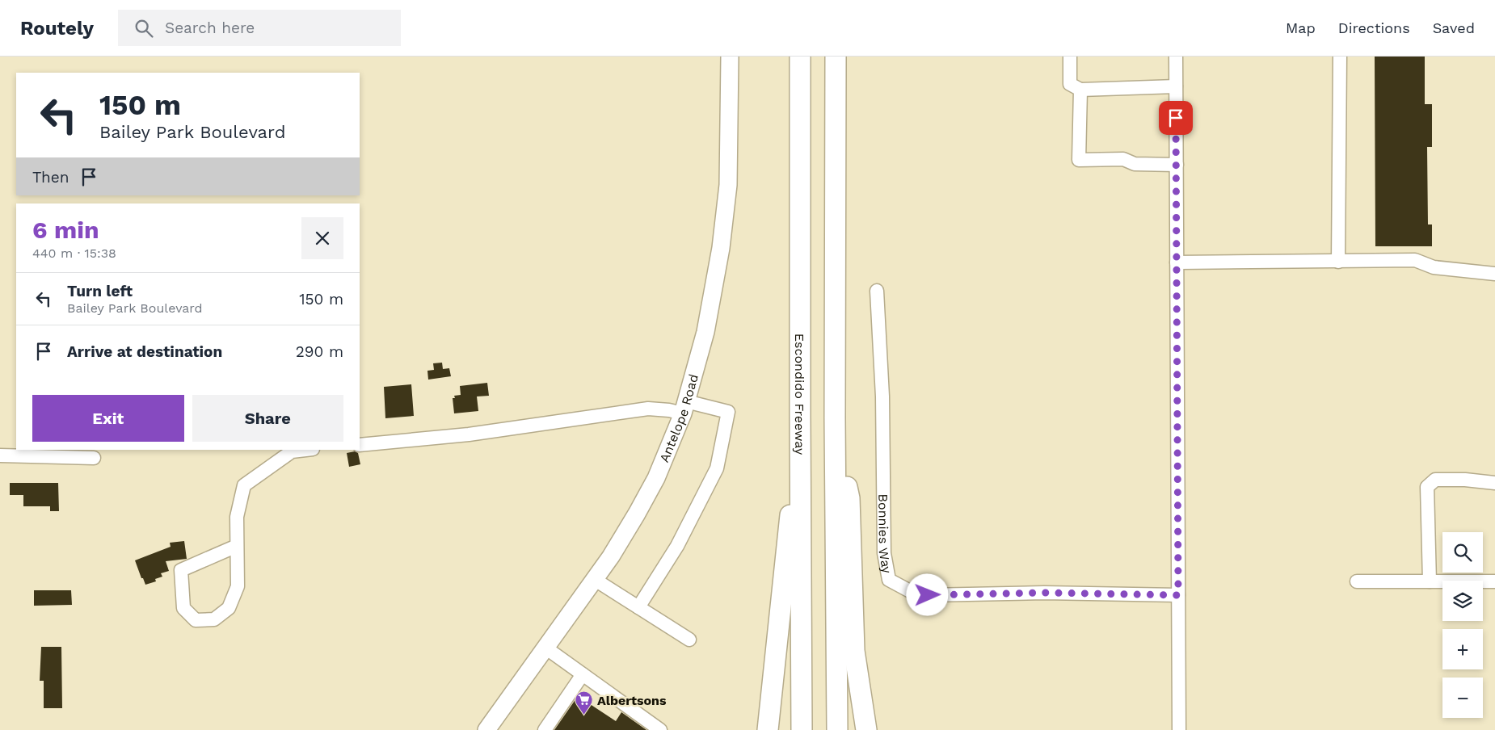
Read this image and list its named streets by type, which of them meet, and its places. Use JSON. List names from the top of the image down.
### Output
{
  "streets": {
    "highway": ["Escondido Freeway"],
    "main road": ["Antelope Road"],
    "street": ["Bonnies Way"]
  },
  "places": {
    "supermarket": ["Albertsons"]
  },
  "page": {
    "header": "Routely",
    "search": "Search here",
    "nav": ["Map", "Directions", "Saved"],
    "turn": ["150 m", "Bailey Park Boulevard"],
    "then": "Then",
    "heading": ["6 min", "440 m · 15:38"],
    "list": [
      {
        "name": "Turn left",
        "note": "Bailey Park Boulevard",
        "value": "150 m"
      },
      {
        "name": "Arrive at destination",
        "value": "290 m"
      }
    ],
    "buttons": ["Exit", "Share"],
    "map_buttons": ["+", "−"]
  }
}
